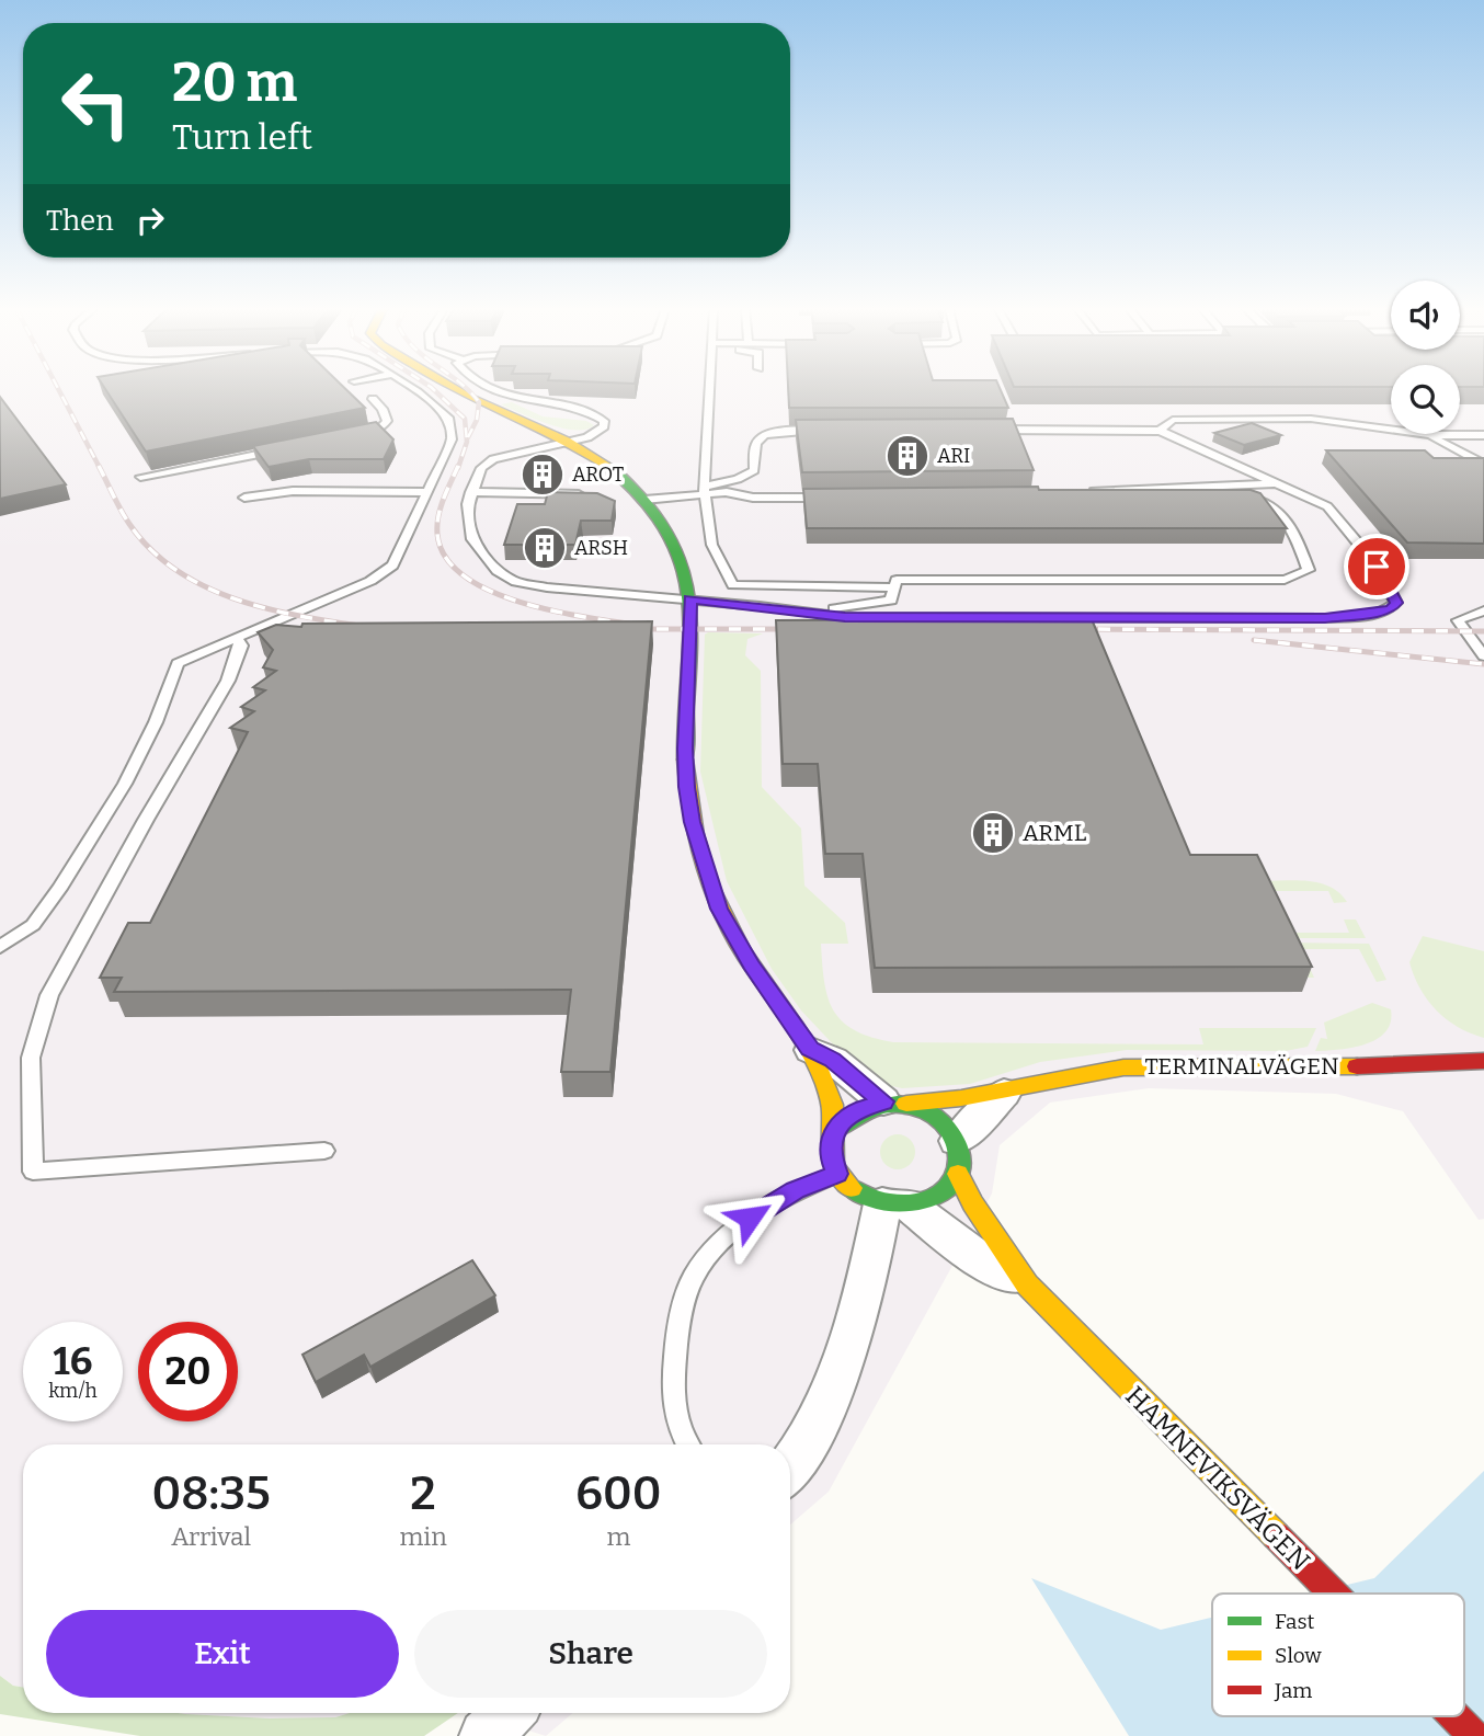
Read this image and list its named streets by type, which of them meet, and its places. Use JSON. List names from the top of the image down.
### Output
{
  "streets": {
    "street": ["TERMINALVÄGEN", "HAMNEVIKSVÄGEN"]
  },
  "crossings": [
    ["TERMINALVÄGEN", "HAMNEVIKSVÄGEN"]
  ],
  "places": {
    "building": [
      "ARI",
      "AROT",
      "ARSH",
      "ARML"
    ]
  },
  "legend": ["Fast", "Slow", "Jam"],
  "page": {
    "turn": ["20 m", "Turn left"],
    "then": "Then",
    "speed": "16 km/h",
    "limit": "20",
    "eta": [
      "08:35",
      "Arrival",
      "2",
      "min",
      "600",
      "m"
    ],
    "buttons": ["Exit", "Share"]
  }
}
